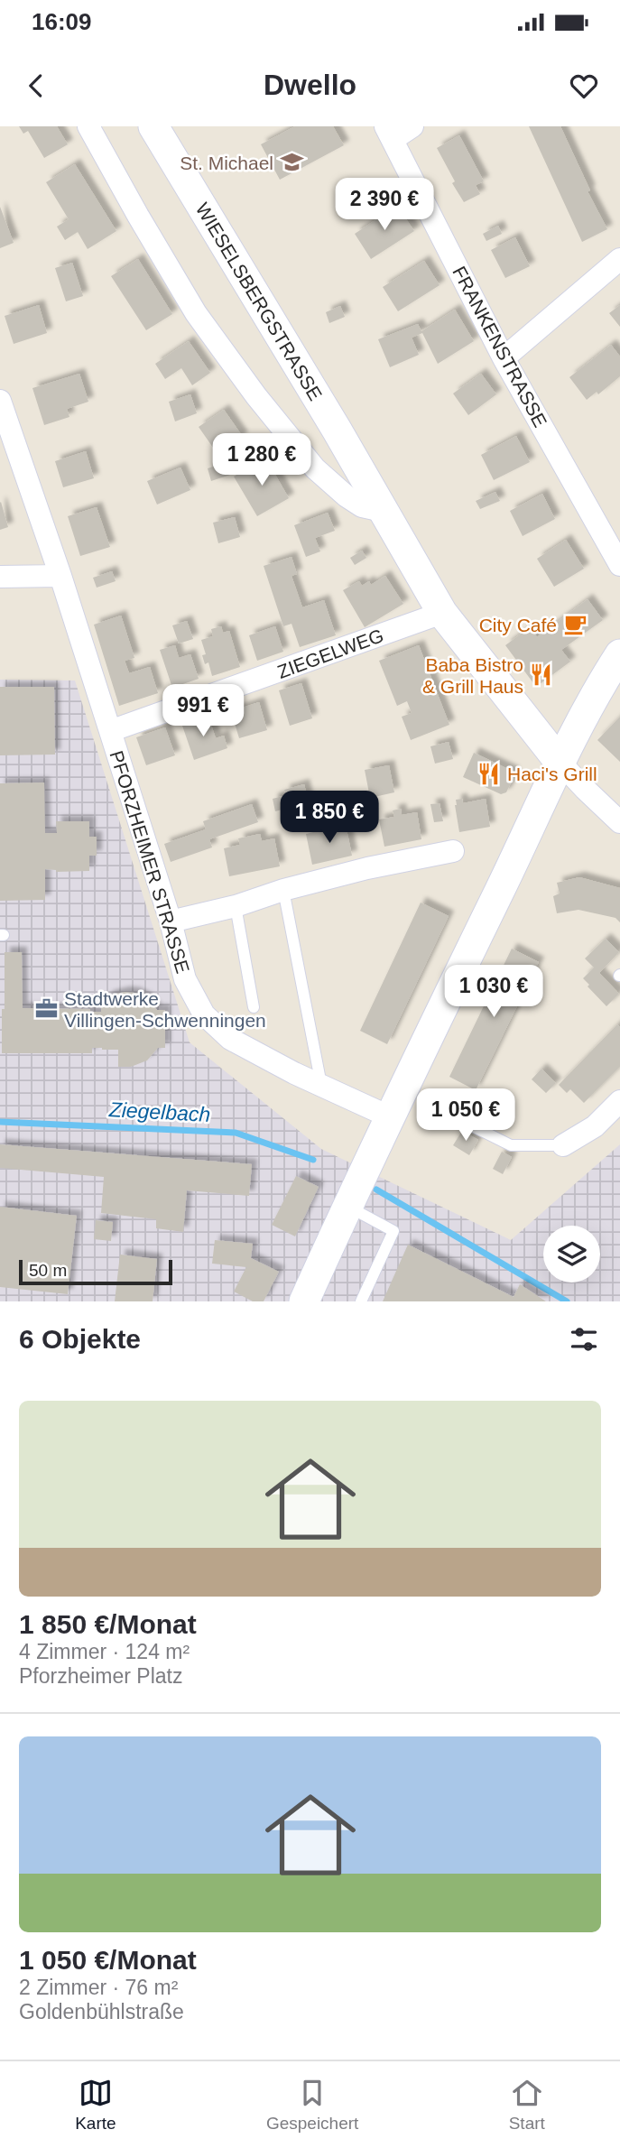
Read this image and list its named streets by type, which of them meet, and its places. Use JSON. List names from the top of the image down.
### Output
{
  "streets": {
    "street": [
      "WIESELSBERGSTRASSE",
      "FRANKENSTRASSE",
      "ZIEGELWEG",
      "PFORZHEIMER STRASSE"
    ]
  },
  "crossings": [
    ["WIESELSBERGSTRASSE", "ZIEGELWEG"],
    ["ZIEGELWEG", "PFORZHEIMER STRASSE"]
  ],
  "water": ["Ziegelbach"],
  "places": {
    "school or university": ["St. Michael"],
    "cafe": ["City Café"],
    "restaurant": ["Baba Bistro & Grill Haus", "Haci's Grill"],
    "office": ["Stadtwerke Villingen-Schwenningen"]
  },
  "scale_bar": "50 m",
  "page": {
    "status": "16:09",
    "header": "Dwello",
    "price": [
      "2 390 €",
      "1 280 €",
      "991 €",
      "1 850 €",
      "1 030 €",
      "1 050 €"
    ],
    "scale": "50 m",
    "heading": "6 Objekte",
    "list": [
      {
        "name": "1 850 €/Monat",
        "note": "4 Zimmer · 124 m² · Pforzheimer Platz"
      },
      {
        "name": "1 050 €/Monat",
        "note": "2 Zimmer · 76 m² · Goldenbühlstraße"
      }
    ],
    "tabs": ["Karte", "Gespeichert", "Start"]
  }
}
